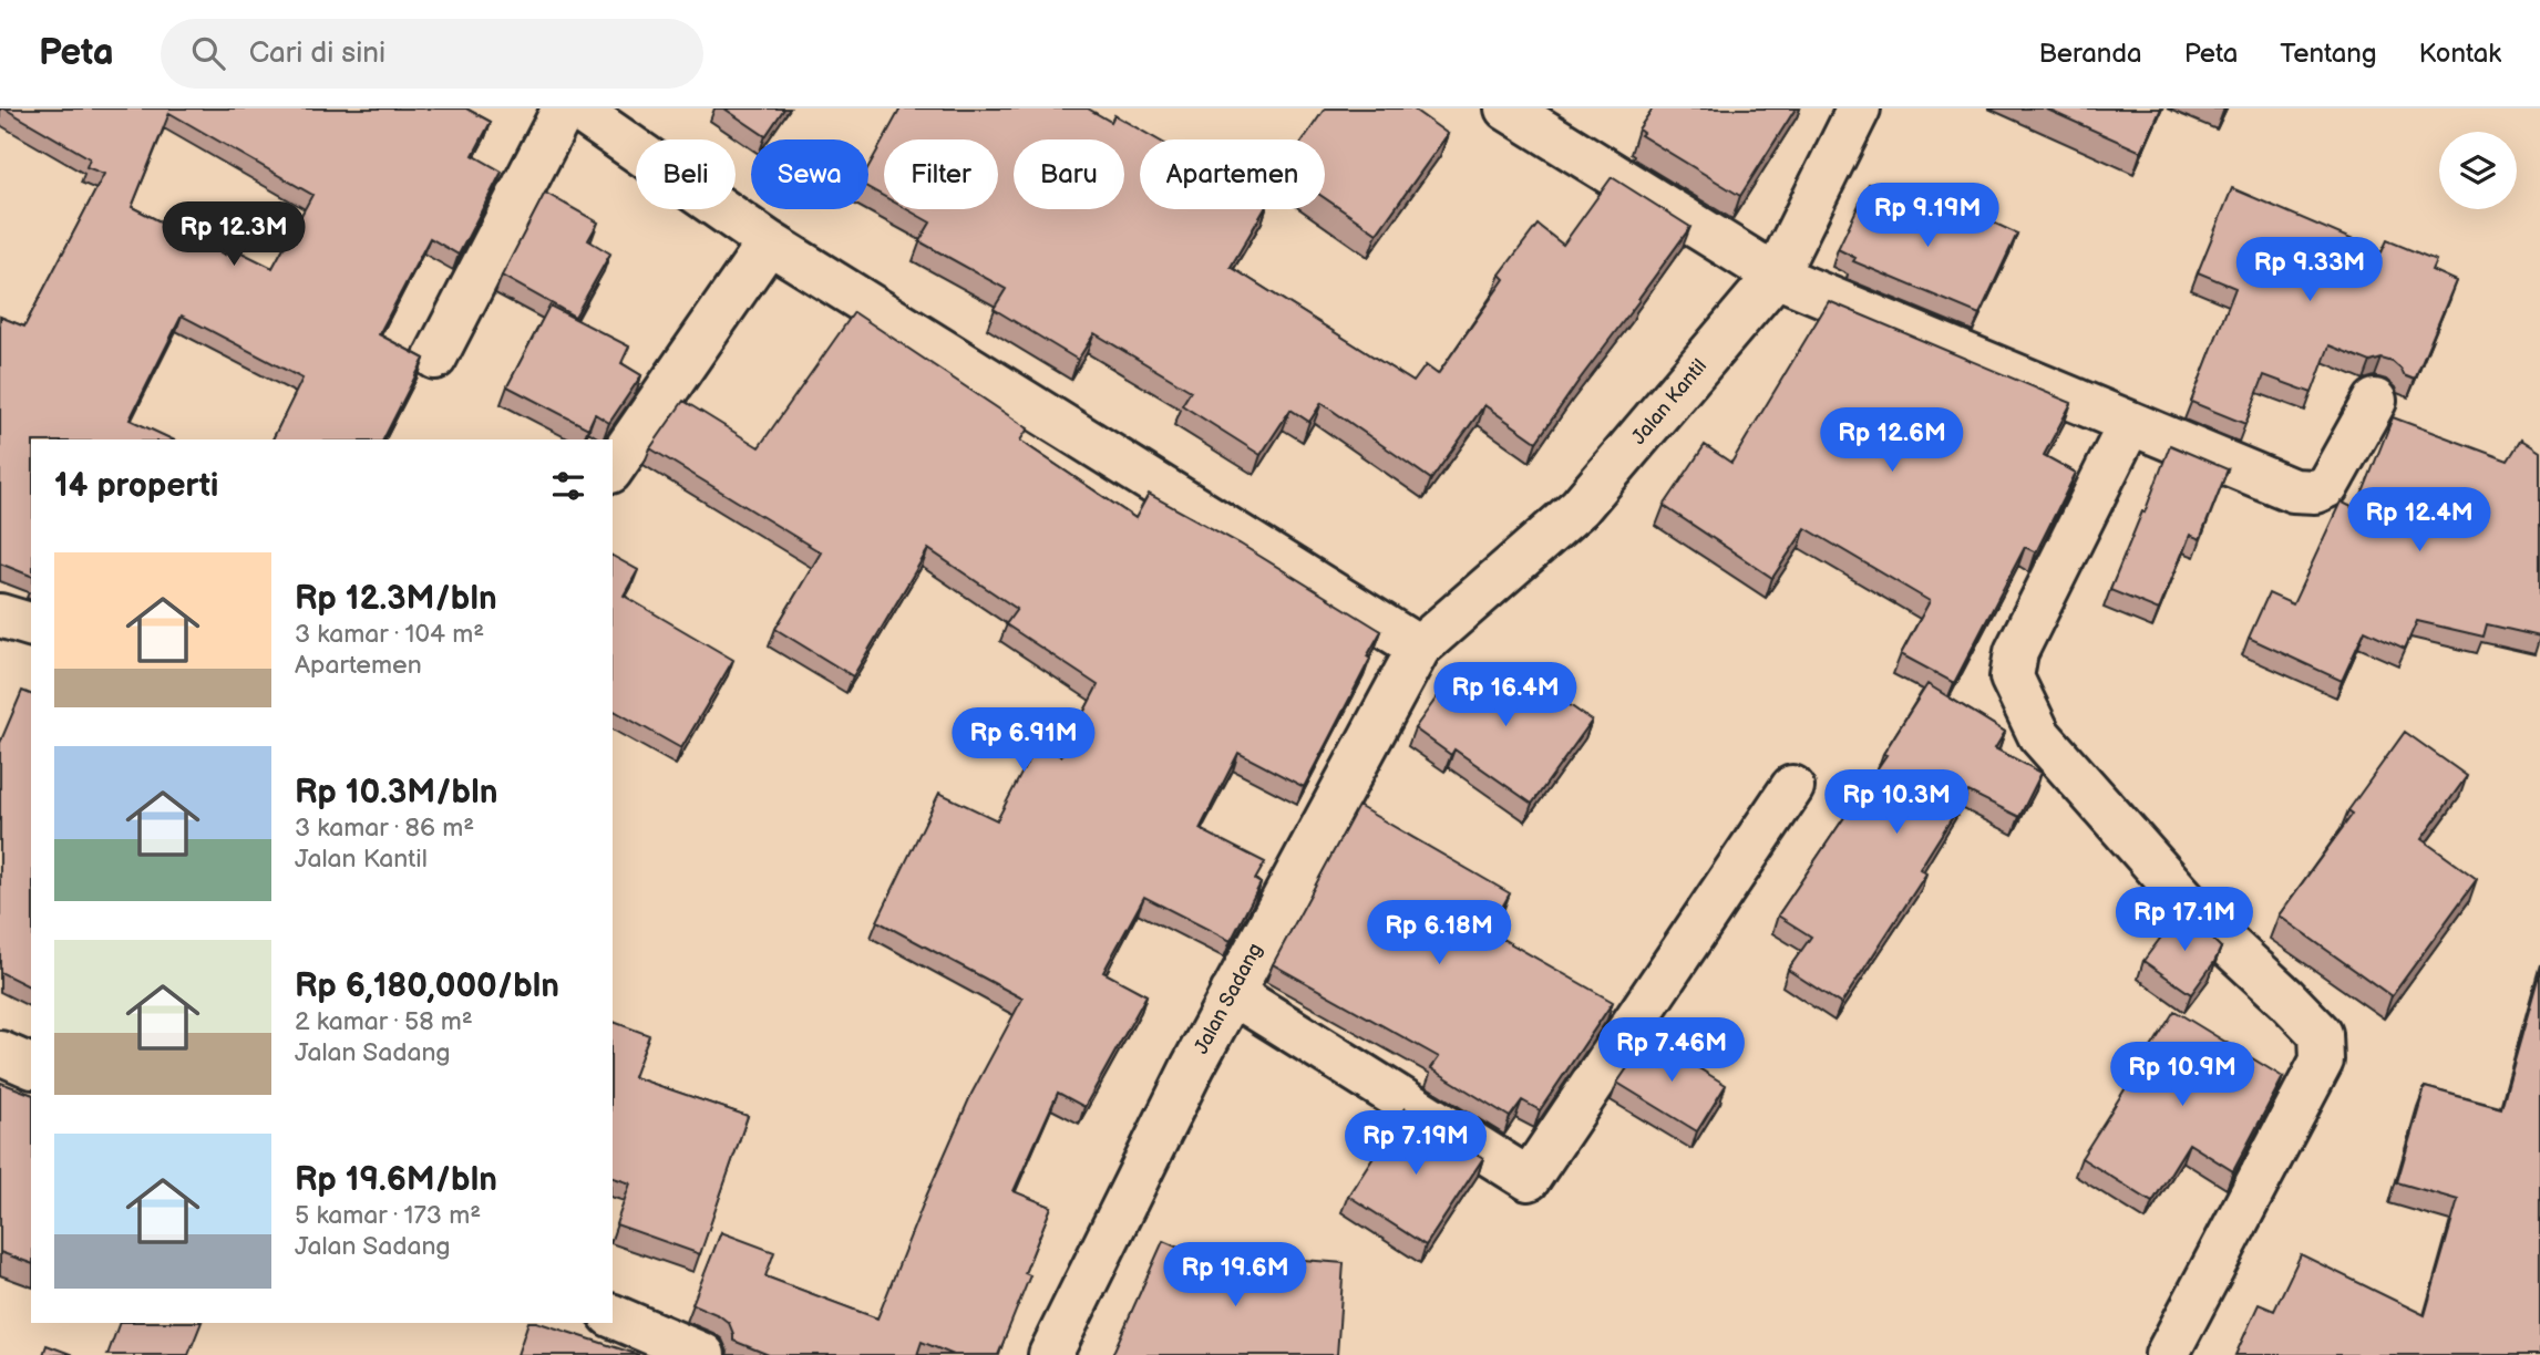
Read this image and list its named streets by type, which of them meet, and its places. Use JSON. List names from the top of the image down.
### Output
{
  "streets": {
    "street": ["Jalan Kantil", "Jalan Sadang"]
  },
  "crossings": [
    ["Jalan Kantil", "Jalan Sadang"]
  ],
  "page": {
    "header": "Peta",
    "search": "Cari di sini",
    "nav": [
      "Beranda",
      "Peta",
      "Tentang",
      "Kontak"
    ],
    "chip": [
      "Beli",
      "Sewa",
      "Filter",
      "Baru",
      "Apartemen"
    ],
    "price": [
      "Rp 9.19M",
      "Rp 12.3M",
      "Rp 9.33M",
      "Rp 12.6M",
      "Rp 12.4M",
      "Rp 16.4M",
      "Rp 6.91M",
      "Rp 10.3M",
      "Rp 17.1M",
      "Rp 6.18M",
      "Rp 7.46M",
      "Rp 10.9M",
      "Rp 7.19M",
      "Rp 19.6M"
    ],
    "heading": "14 properti",
    "list": [
      {
        "name": "Rp 12.3M/bln",
        "note": "3 kamar · 104 m² · Apartemen"
      },
      {
        "name": "Rp 10.3M/bln",
        "note": "3 kamar · 86 m² · Jalan Kantil"
      },
      {
        "name": "Rp 6,180,000/bln",
        "note": "2 kamar · 58 m² · Jalan Sadang"
      },
      {
        "name": "Rp 19.6M/bln",
        "note": "5 kamar · 173 m² · Jalan Sadang"
      }
    ]
  }
}
